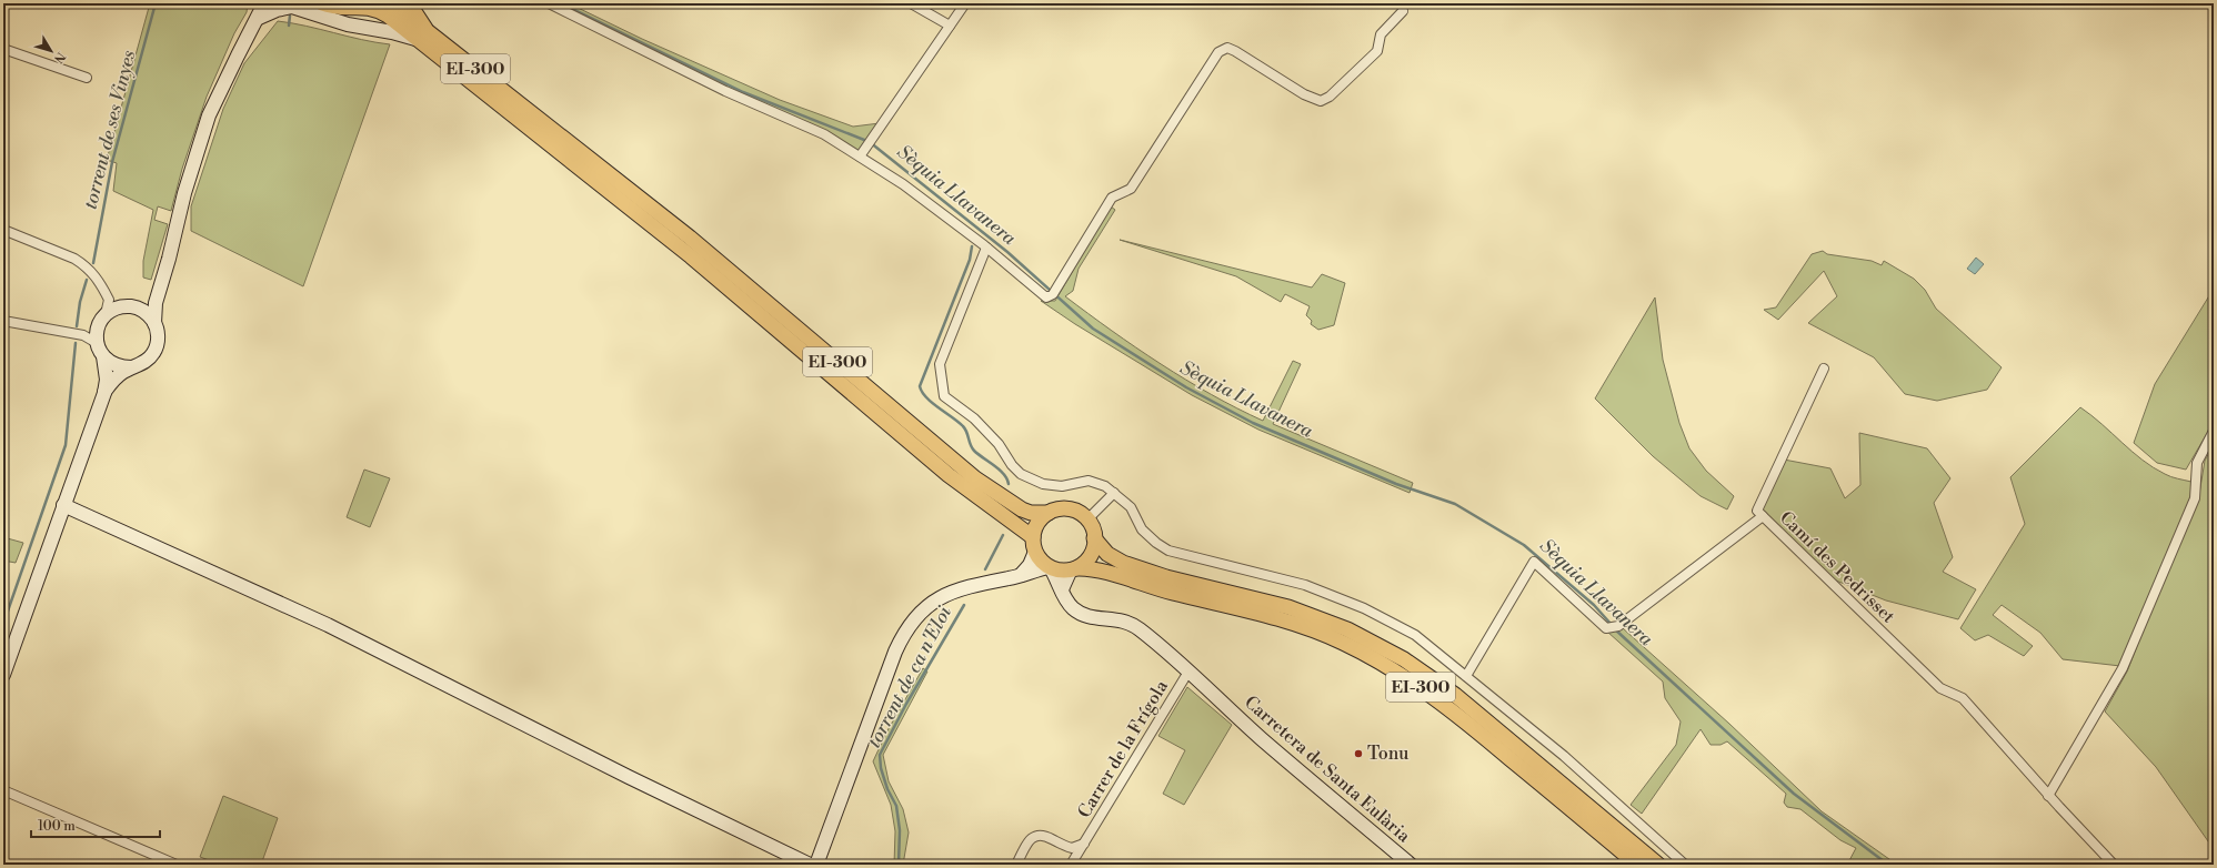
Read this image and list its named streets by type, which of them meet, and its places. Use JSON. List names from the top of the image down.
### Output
{
  "streets": {
    "highway": ["EI-300"],
    "street": ["Camí des Pedrisset", "Carrer de la Frígola", "Carretera de Santa Eulària"]
  },
  "crossings": [
    ["EI-300", "Carretera de Santa Eulària"],
    ["Carrer de la Frígola", "Carretera de Santa Eulària"]
  ],
  "water": ["torrent de ses Vinyes", "Sèquia Llavanera", "torrent de ca n'Eloi"],
  "places": ["Tonu"],
  "scale_bar": "100 m",
  "north": "bottom right"
}
